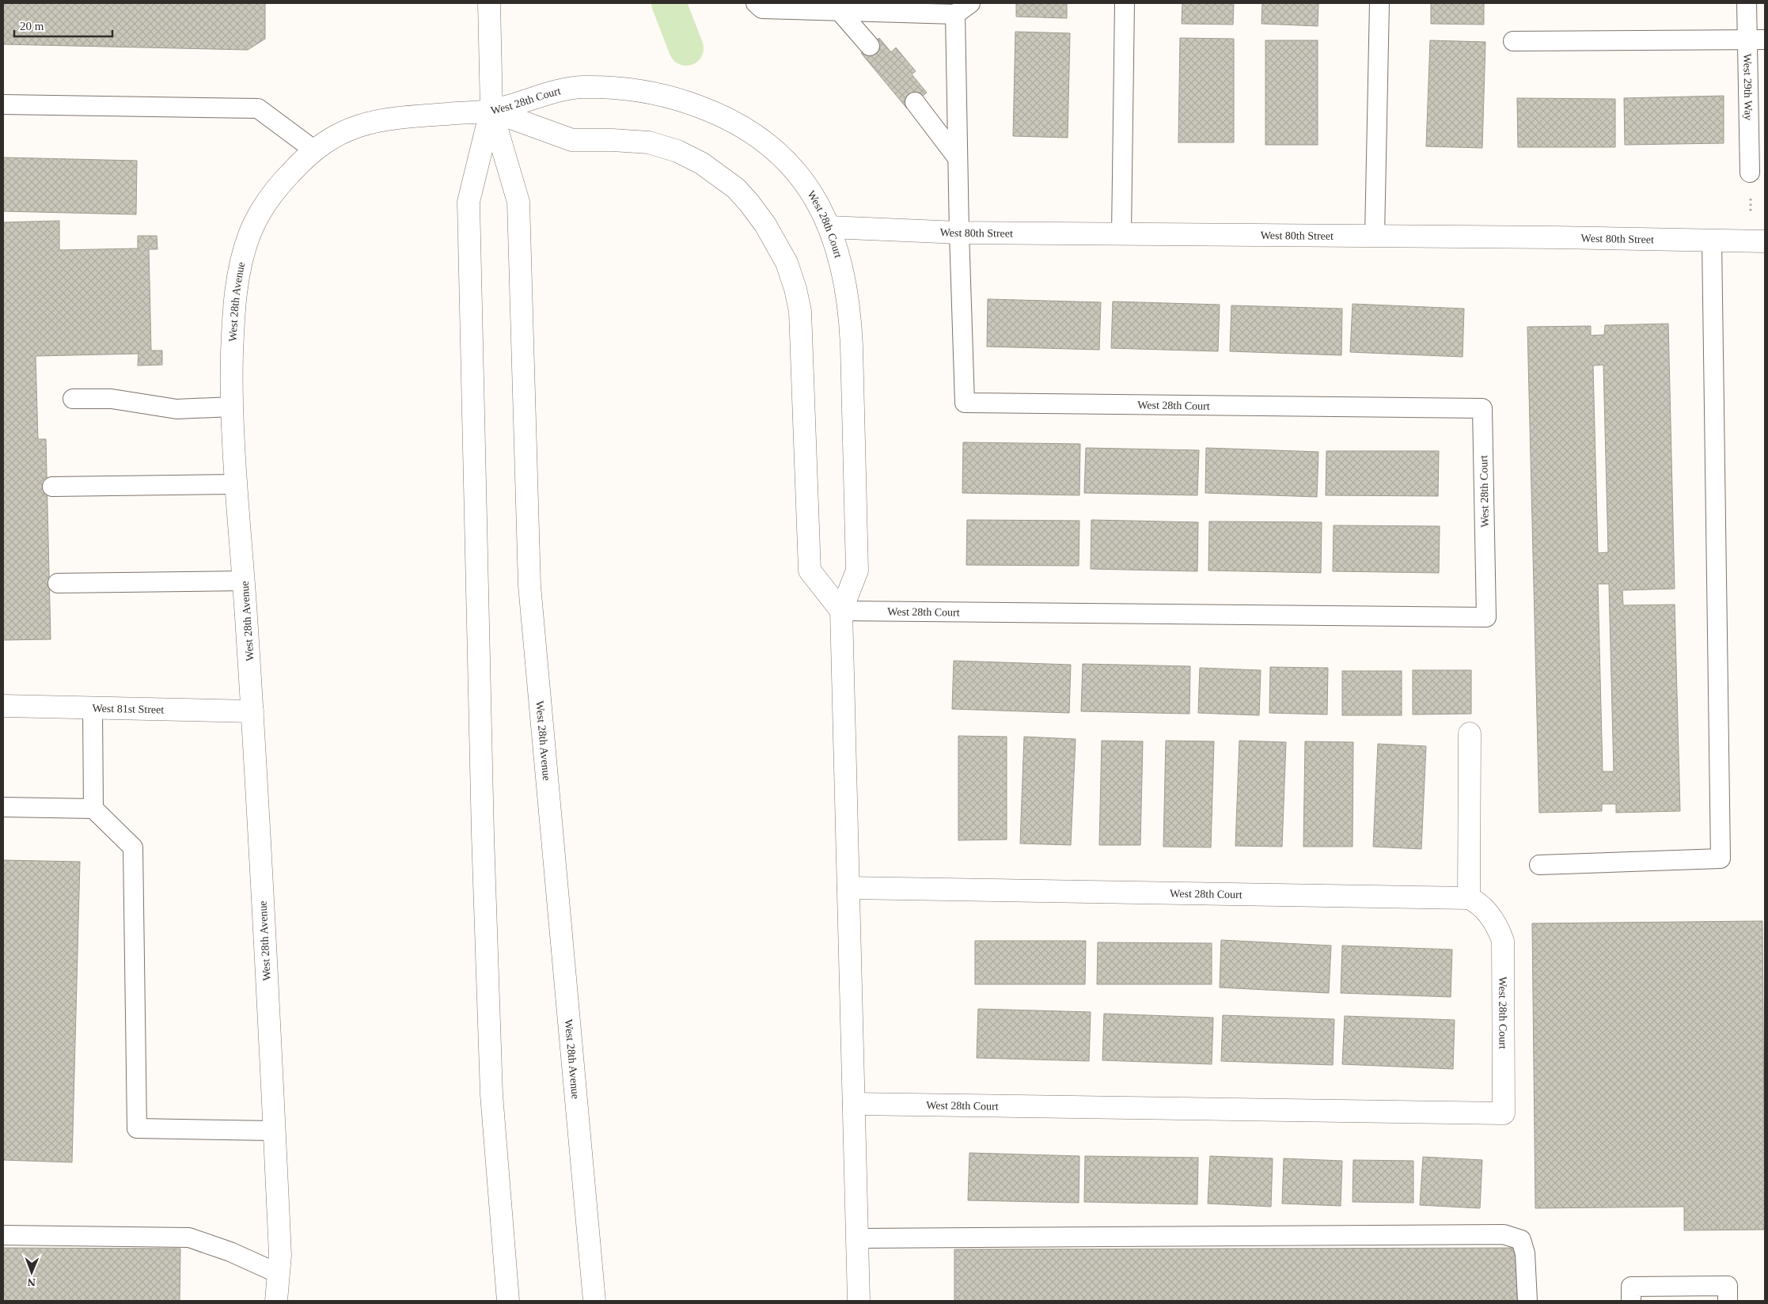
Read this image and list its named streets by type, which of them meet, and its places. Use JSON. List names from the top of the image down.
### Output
{
  "streets": {
    "street": [
      "West 28th Court",
      "West 80th Street",
      "West 28th Avenue",
      "West 81st Street"
    ],
    "lane": ["West 29th Way"]
  },
  "crossings": [
    ["West 28th Court", "West 80th Street"],
    ["West 28th Court", "West 28th Avenue"],
    ["West 28th Avenue", "West 81st Street"]
  ],
  "scale_bar": "20 m",
  "north": "bottom"
}
